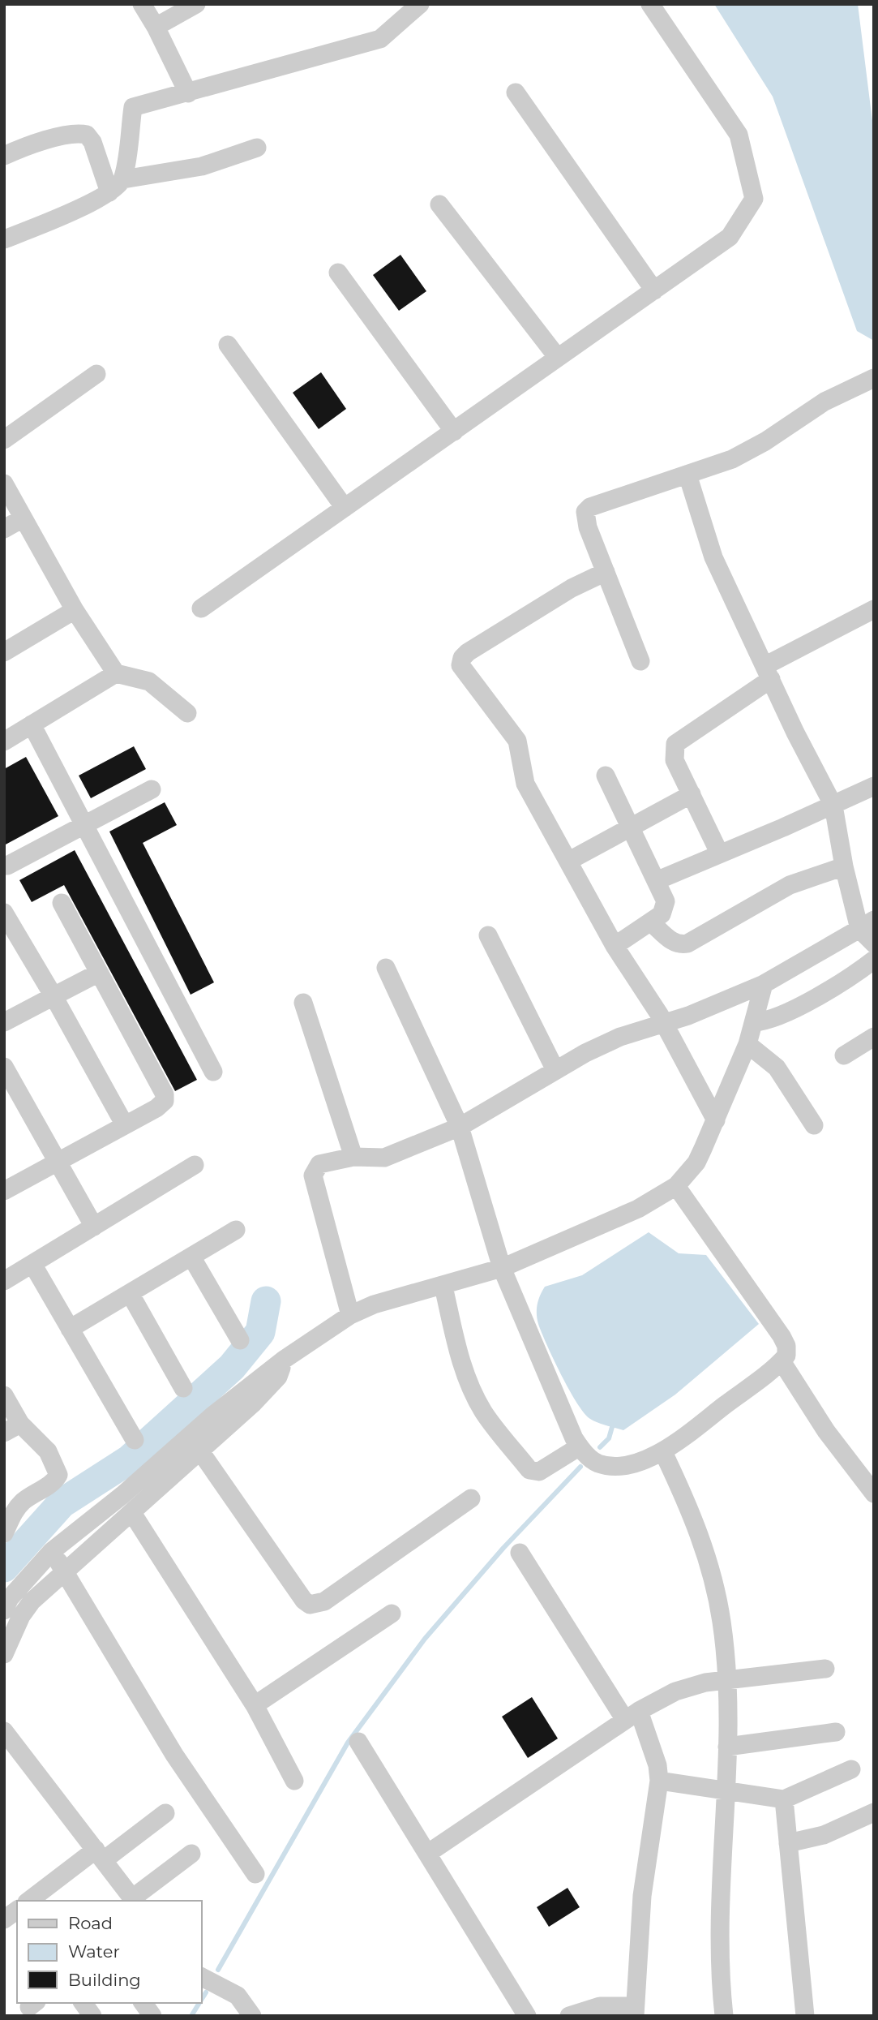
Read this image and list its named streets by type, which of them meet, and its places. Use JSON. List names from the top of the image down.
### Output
{
  "legend": ["Road", "Water", "Building"]
}
